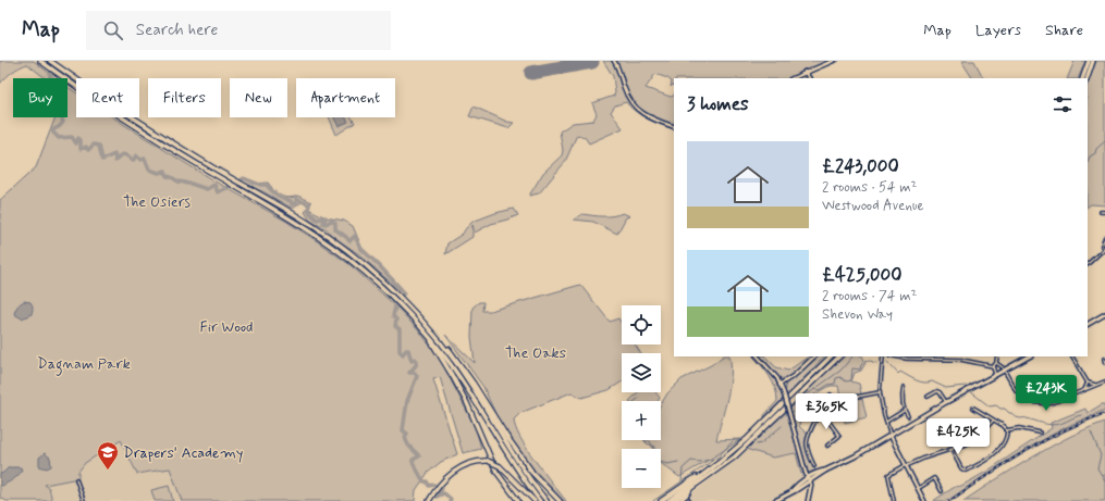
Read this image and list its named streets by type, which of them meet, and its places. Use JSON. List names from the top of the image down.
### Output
{
  "parks": [
    "The Osiers",
    "Fir Wood",
    "The Oaks",
    "Dagnam Park"
  ],
  "places": {
    "school or university": ["Drapers' Academy"]
  },
  "page": {
    "header": "Map",
    "search": "Search here",
    "nav": ["Map", "Layers", "Share"],
    "chip": [
      "Buy",
      "Rent",
      "Filters",
      "New",
      "Apartment"
    ],
    "heading": "3 homes",
    "list": [
      {
        "name": "£243,000",
        "note": "2 rooms · 54 m² · Westwood Avenue"
      },
      {
        "name": "£425,000",
        "note": "2 rooms · 74 m² · Shevon Way"
      }
    ],
    "map_buttons": ["+", "−"],
    "price": ["£243K", "£365K", "£425K"]
  }
}
